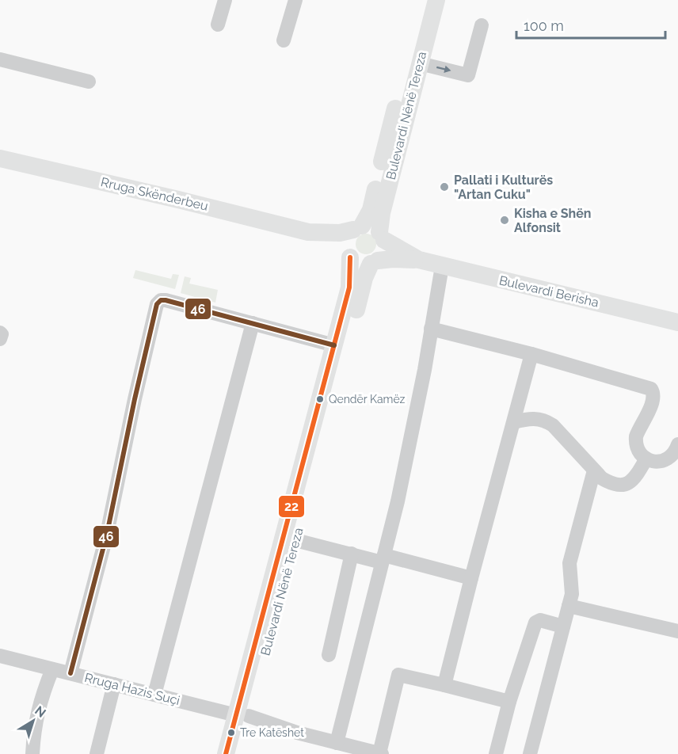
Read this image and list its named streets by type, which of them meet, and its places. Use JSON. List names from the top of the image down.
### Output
{
  "streets": {
    "main road": ["Bulevardi Nënë Tereza", "Rruga Skënderbeu", "Bulevardi Berisha"],
    "street": ["Rruga Hazis Suçi"]
  },
  "crossings": [
    ["Bulevardi Nënë Tereza", "Rruga Skënderbeu"],
    ["Bulevardi Nënë Tereza", "Bulevardi Berisha"],
    ["Bulevardi Nënë Tereza", "Rruga Hazis Suçi"],
    ["Rruga Skënderbeu", "Bulevardi Berisha"]
  ],
  "places": [
    "Pallati i Kulturës \"Artan Cuku\"",
    "Kisha e Shën Alfonsit",
    "Qendër Kamëz",
    "Tre Katëshet"
  ],
  "lines": ["transit line 22", "transit line 46"],
  "scale_bar": "100 m",
  "north": "top right"
}
